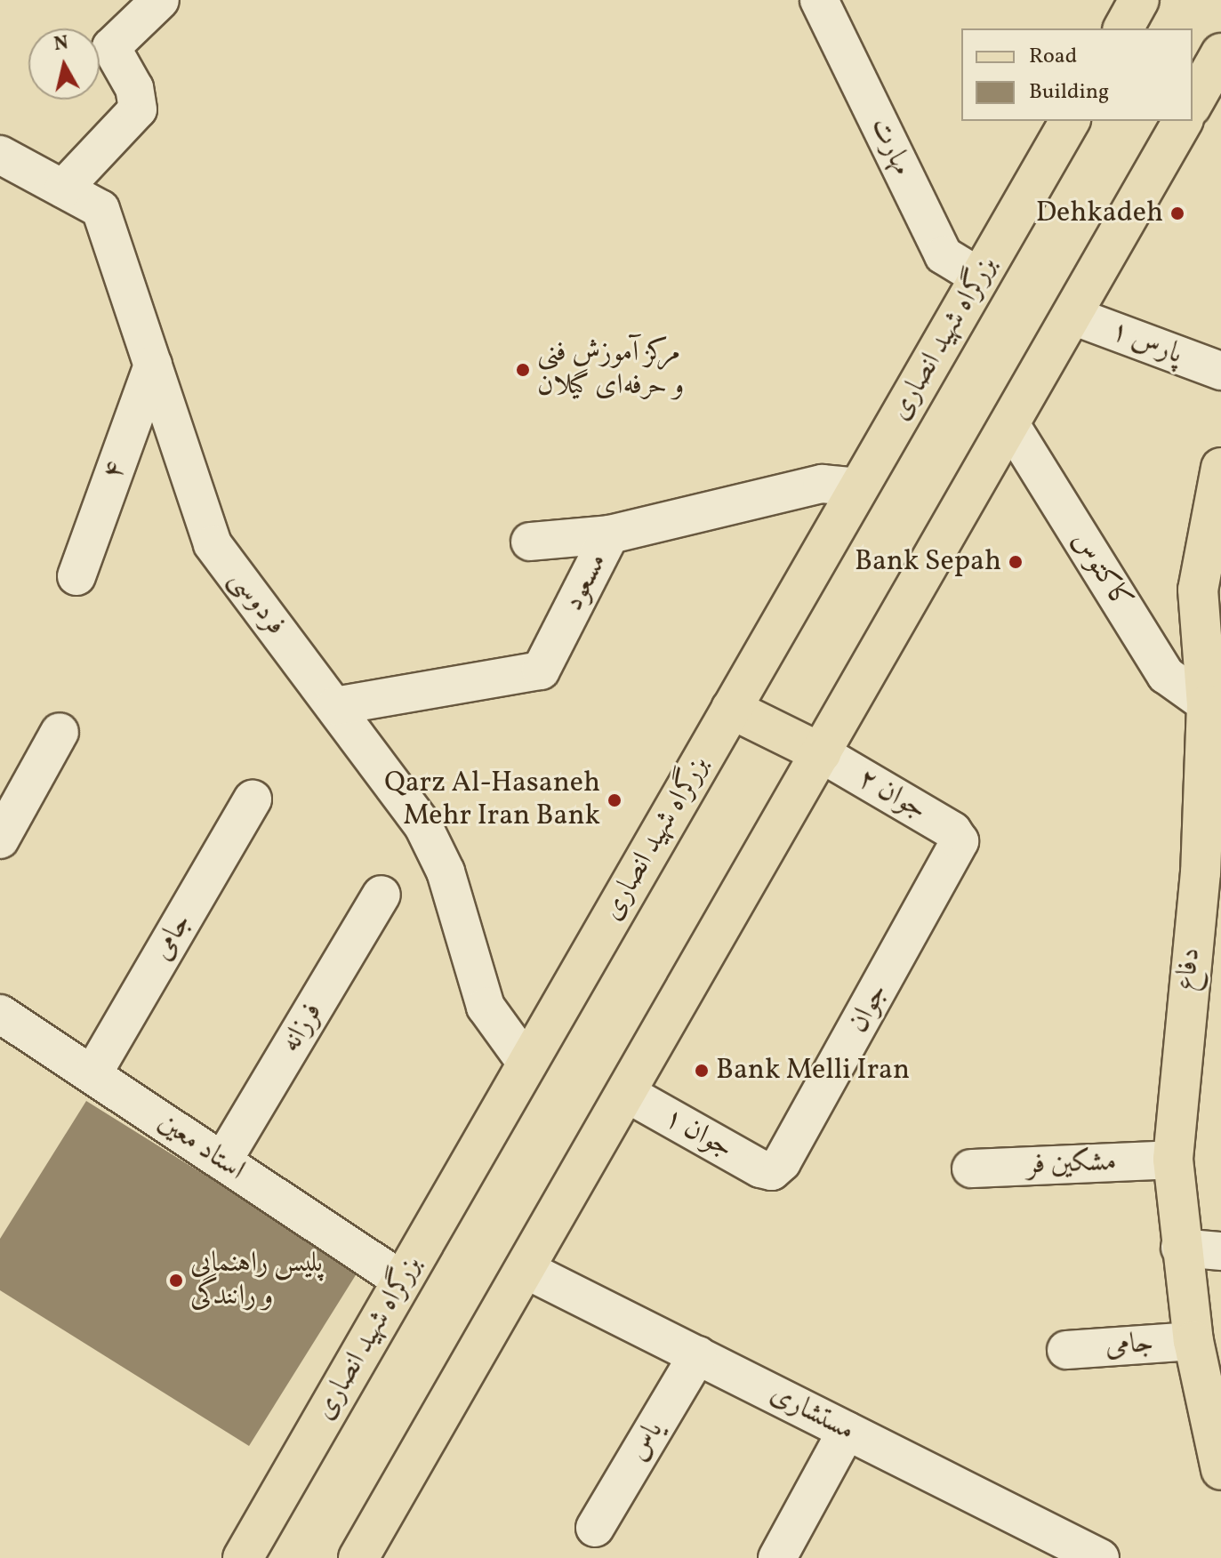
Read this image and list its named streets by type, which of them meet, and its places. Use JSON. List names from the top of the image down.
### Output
{
  "streets": {
    "main road": ["بزرگراه شهید انصاری", "دفاع"],
    "street": [
      "مهارت",
      "پارس ۱",
      "۴",
      "کاکتوس",
      "مسعود",
      "فردوسی",
      "جوان ۲",
      "جامی",
      "جوان",
      "فرزانه",
      "جوان ۱",
      "استاد معین",
      "مشکین فر",
      "مستشاری",
      "یاس"
    ]
  },
  "crossings": [
    ["مهارت", "بزرگراه شهید انصاری"],
    ["بزرگراه شهید انصاری", "مسعود"],
    ["بزرگراه شهید انصاری", "فردوسی"],
    ["بزرگراه شهید انصاری", "استاد معین"],
    ["۴", "فردوسی"],
    ["کاکتوس", "دفاع"],
    ["مسعود", "فردوسی"],
    ["جوان ۲", "جوان"],
    ["جامی", "دفاع"],
    ["جامی", "استاد معین"],
    ["دفاع", "مشکین فر"],
    ["جوان", "جوان ۱"],
    ["فرزانه", "استاد معین"],
    ["مستشاری", "یاس"]
  ],
  "places": [
    "Dehkadeh",
    "مرکز آموزش فنی و حرفه‌ای گیلان",
    "Bank Sepah",
    "Qarz Al-Hasaneh Mehr Iran Bank",
    "Bank Melli Iran",
    "پلیس راهنمایی و رانندگی"
  ],
  "legend": ["Road", "Building"],
  "north": "top"
}
